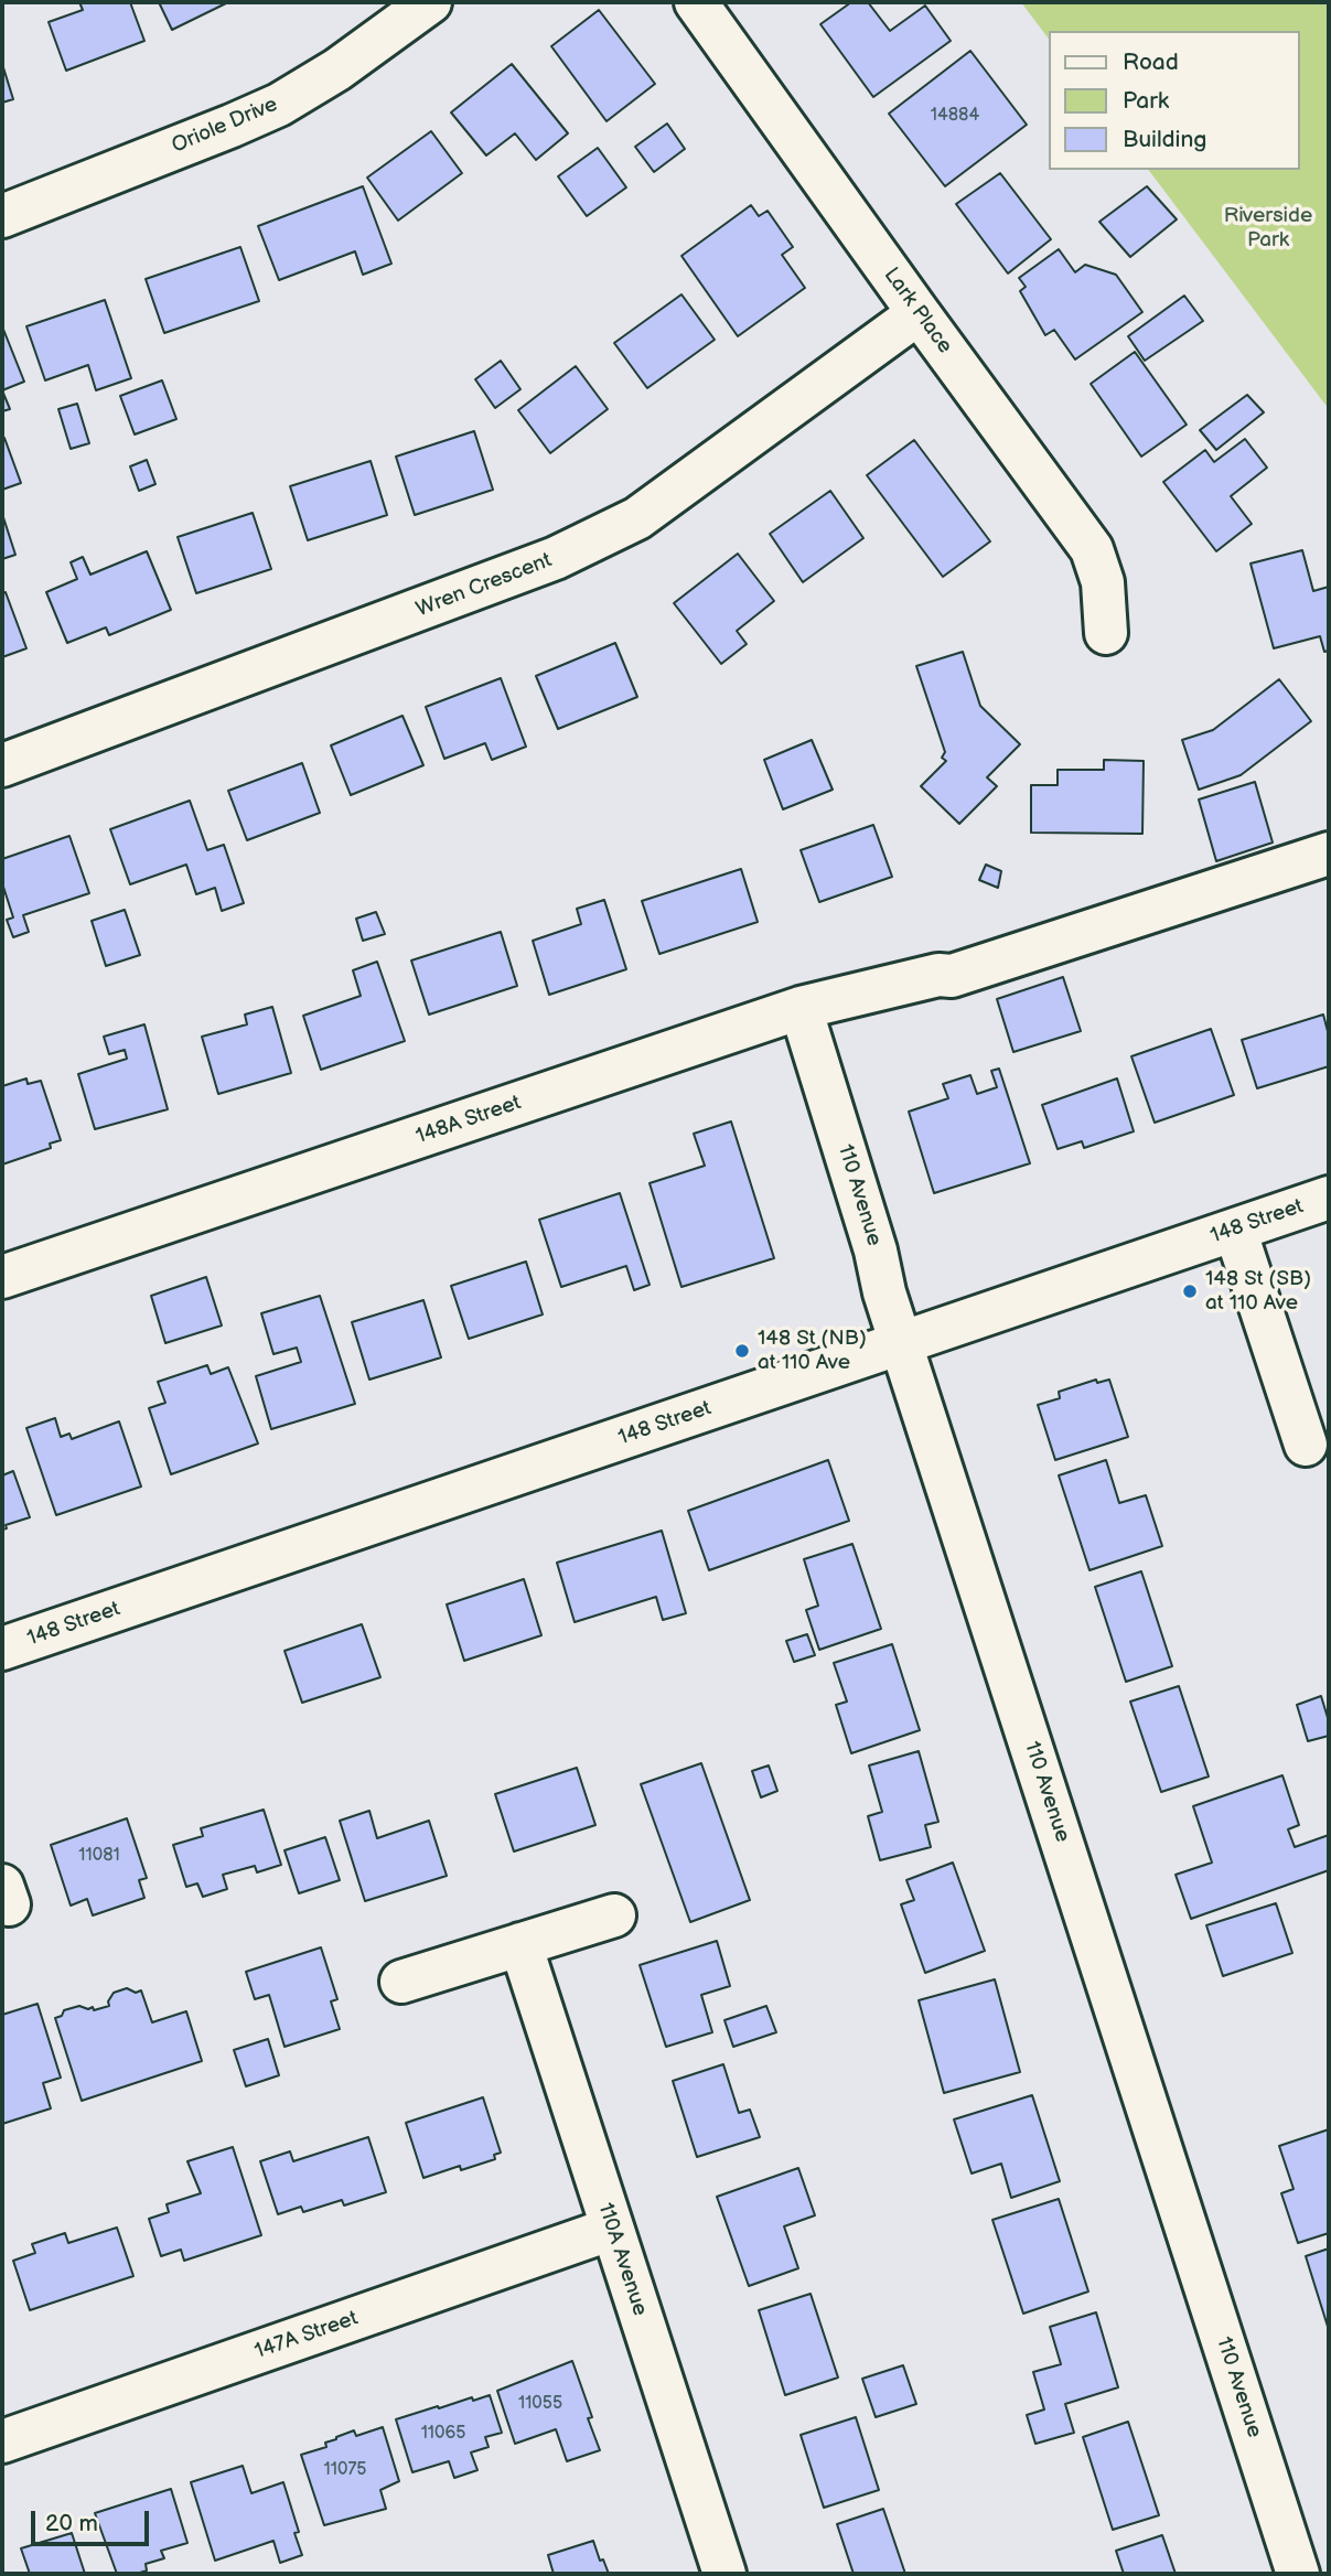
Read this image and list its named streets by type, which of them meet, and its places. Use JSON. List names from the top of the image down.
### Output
{
  "streets": {
    "street": [
      "Oriole Drive",
      "Lark Place",
      "Wren Crescent",
      "148A Street",
      "110 Avenue",
      "148 Street",
      "110A Avenue",
      "147A Street"
    ]
  },
  "crossings": [
    ["Lark Place", "Wren Crescent"],
    ["148A Street", "110 Avenue"],
    ["110 Avenue", "148 Street"],
    ["110A Avenue", "147A Street"]
  ],
  "parks": ["Riverside Park"],
  "places": ["148 St (SB) at 110 Ave", "148 St (NB) at 110 Ave"],
  "house_numbers": [
    "14884",
    "11081",
    "11055",
    "11065",
    "11075"
  ],
  "legend": ["Road", "Park", "Building"],
  "scale_bar": "20 m"
}
